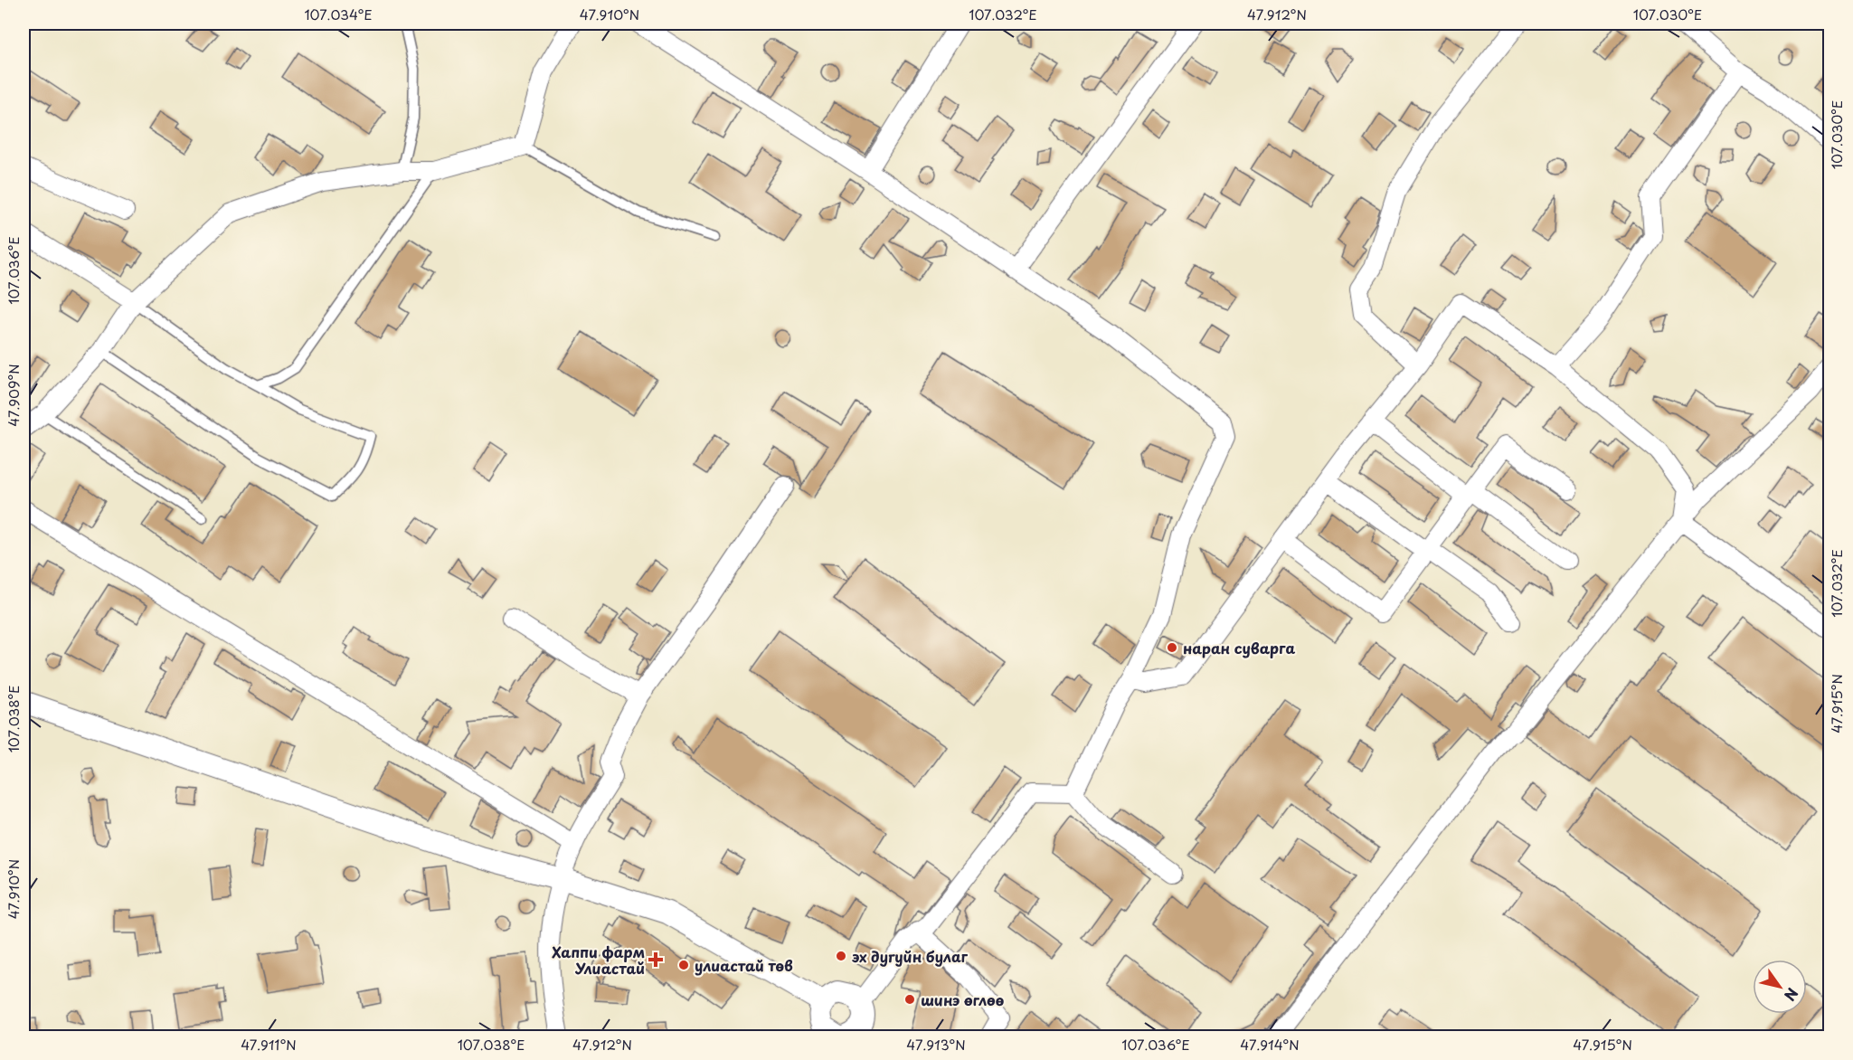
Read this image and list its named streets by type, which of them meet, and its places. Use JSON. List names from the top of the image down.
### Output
{
  "places": {
    "other": [
      "наран суварга",
      "эх дугуйн булаг",
      "улиастай төв",
      "шинэ өглөө"
    ],
    "health": ["Хаппи фарм Улиастай"]
  },
  "north": "bottom right",
  "coordinates": [
    "107.034°E",
    "47.910°N",
    "107.032°E",
    "47.912°N",
    "107.030°E",
    "107.036°E",
    "47.909°N",
    "47.915°N",
    "107.038°E",
    "47.911°N",
    "47.913°N",
    "47.914°N"
  ]
}
